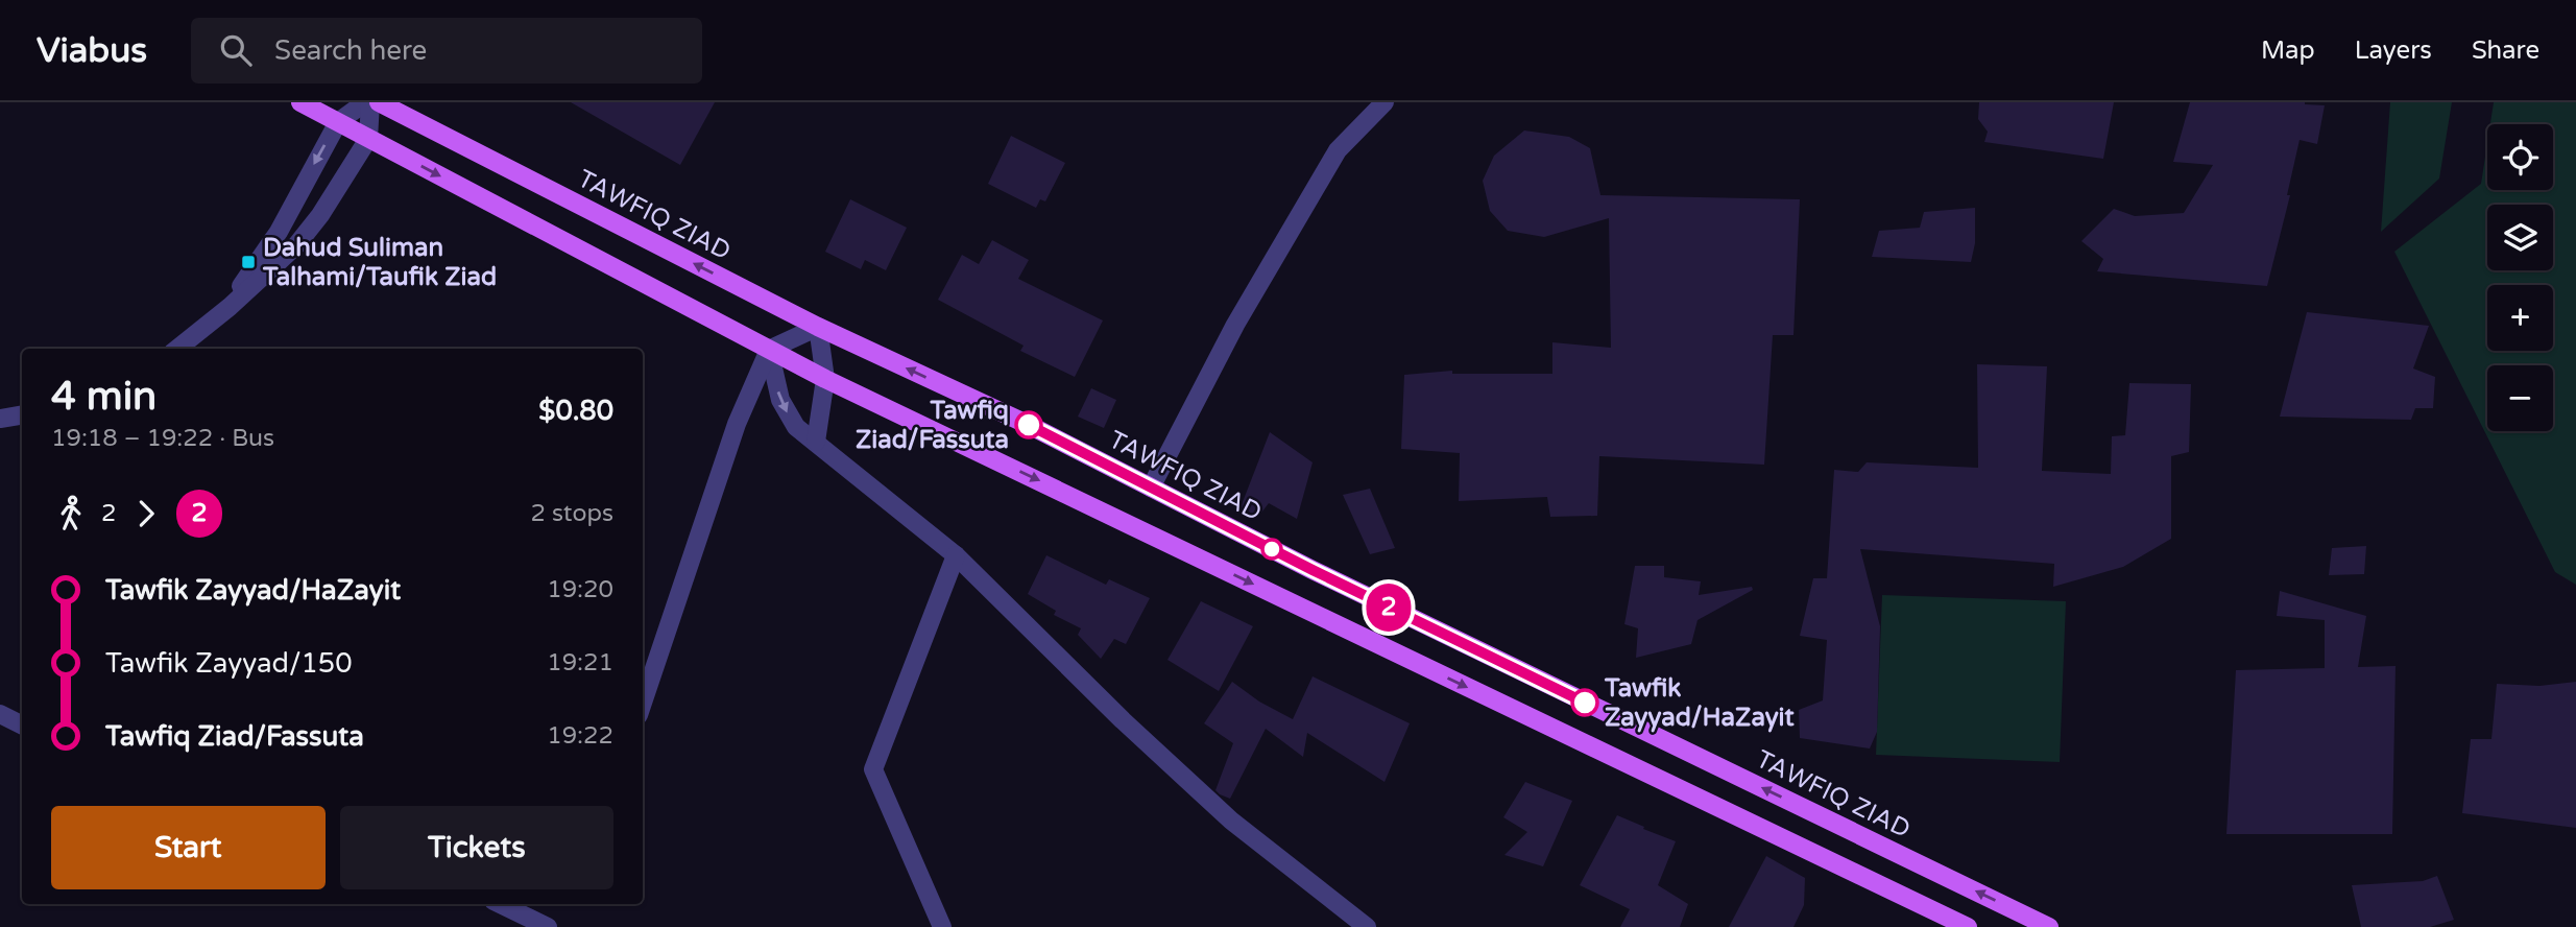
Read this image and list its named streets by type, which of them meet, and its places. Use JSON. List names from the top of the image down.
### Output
{
  "streets": {
    "main road": ["TAWFIQ ZIAD"]
  },
  "places": {
    "transit": ["Dahud Suliman Talhami/Taufik Ziad"],
    "other": ["Tawfiq Ziad/Fassuta", "Tawfik Zayyad/HaZayit"]
  },
  "lines": ["bus line 2"],
  "page": {
    "header": "Viabus",
    "search": "Search here",
    "nav": ["Map", "Layers", "Share"],
    "on_map": "2",
    "map_buttons": ["+", "−"],
    "heading": ["4 min", "19:18 – 19:22 · Bus", "$0.80"],
    "legs": ["2", "2", "2 stops"],
    "list": [
      {
        "name": "Tawfik Zayyad/HaZayit",
        "value": "19:20"
      },
      {
        "name": "Tawfik Zayyad/150",
        "value": "19:21"
      },
      {
        "name": "Tawfiq Ziad/Fassuta",
        "value": "19:22"
      }
    ],
    "buttons": ["Start", "Tickets"]
  }
}
